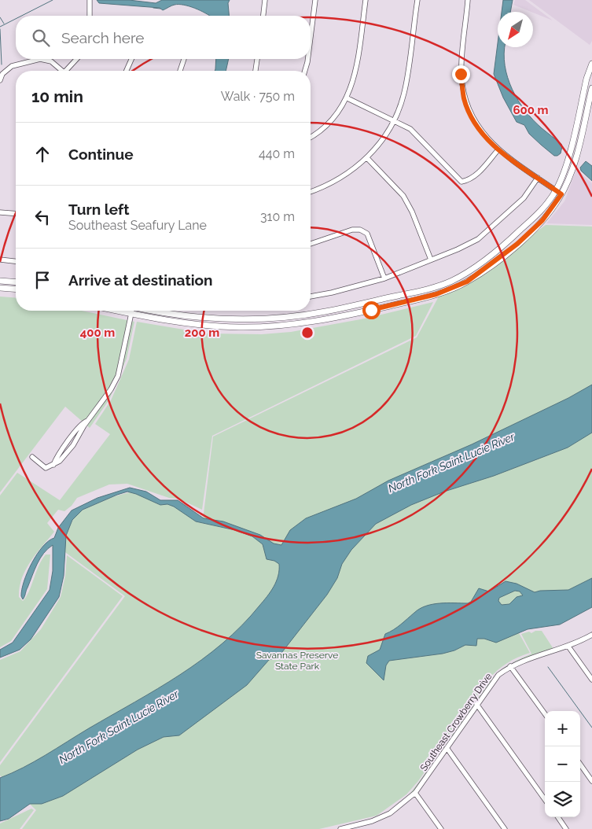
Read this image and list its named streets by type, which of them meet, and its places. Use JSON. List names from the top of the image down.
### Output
{
  "streets": {
    "street": ["Southeast Crowberry Drive"]
  },
  "water": ["North Fork Saint Lucie River"],
  "parks": ["Savannas Preserve State Park"],
  "north": "bottom left",
  "page": {
    "search": "Search here",
    "heading": ["10 min", "Walk · 750 m"],
    "list": [
      ["Continue", "440 m"],
      ["Turn left", "Southeast Seafury Lane", "310 m"],
      "Arrive at destination"
    ],
    "map_buttons": ["+", "−"]
  },
  "rings": ["600 m", "400 m", "200 m"]
}
